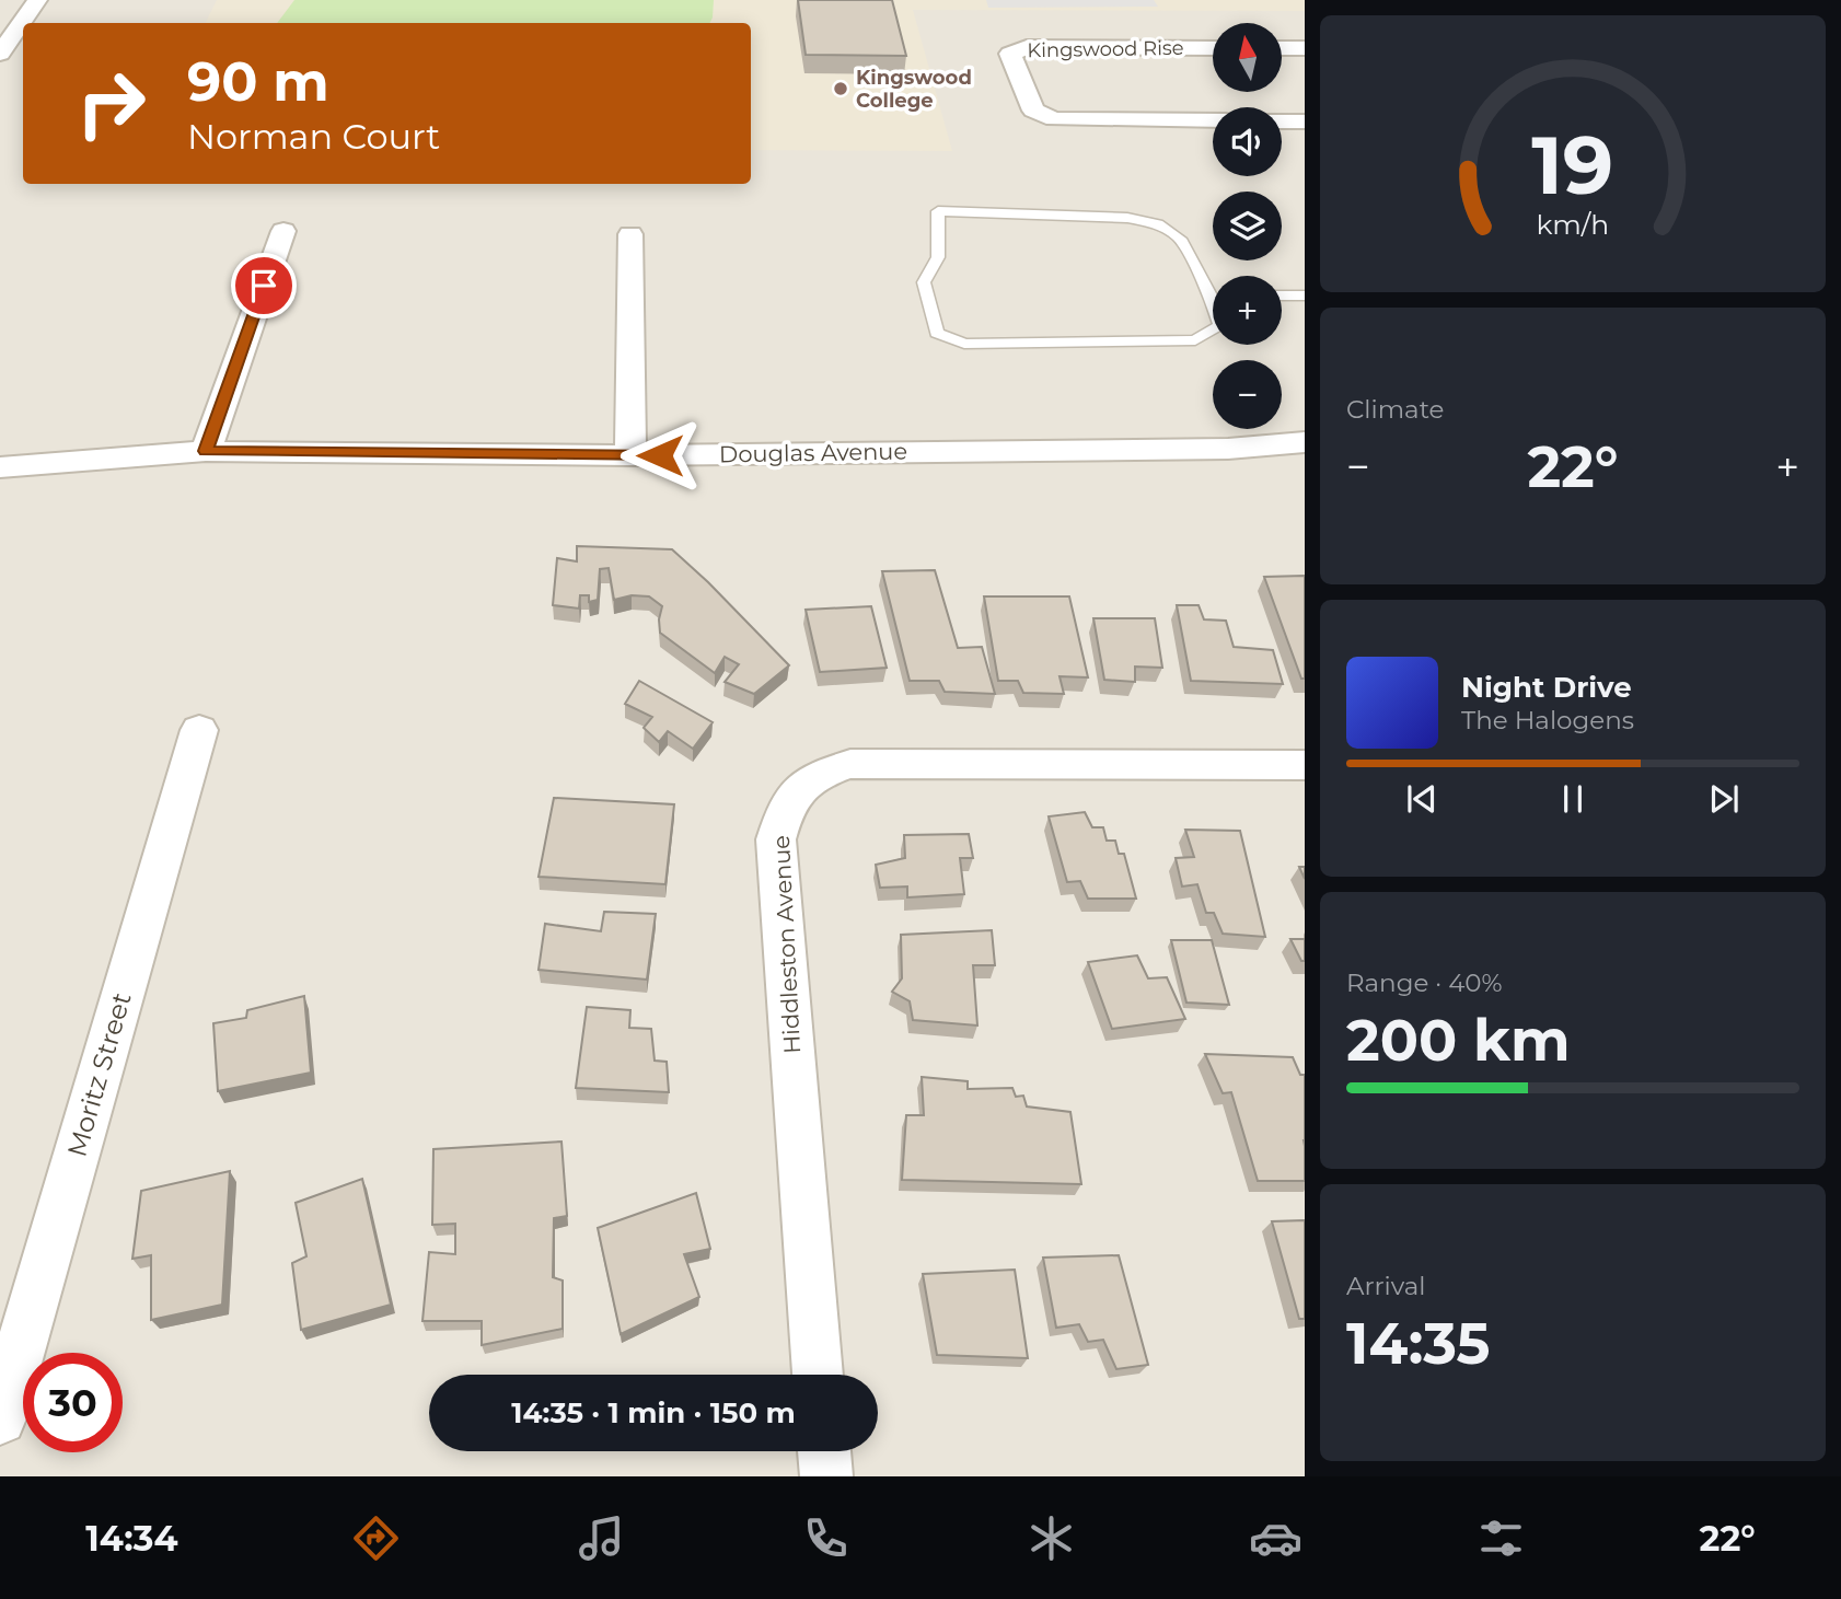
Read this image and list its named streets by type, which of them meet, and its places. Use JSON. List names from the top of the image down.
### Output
{
  "streets": {
    "street": [
      "Kingswood Rise",
      "Douglas Avenue",
      "Hiddleston Avenue",
      "Moritz Street"
    ]
  },
  "places": ["Kingswood College"],
  "north": "top",
  "page": {
    "map_buttons": ["+", "−"],
    "turn": ["90 m", "Norman Court"],
    "tile": [
      "Climate",
      ["Range · 40%", "200 km"],
      ["Arrival", "14:35"]
    ],
    "heat": ["−", "22°", "+"],
    "song": ["Night Drive", "The Halogens"],
    "limit": "30",
    "trip": "14:35 · 1 min · 150 m",
    "tabs": ["14:34", "22°"],
    "gauge": ["19", "km/h"]
  }
}
